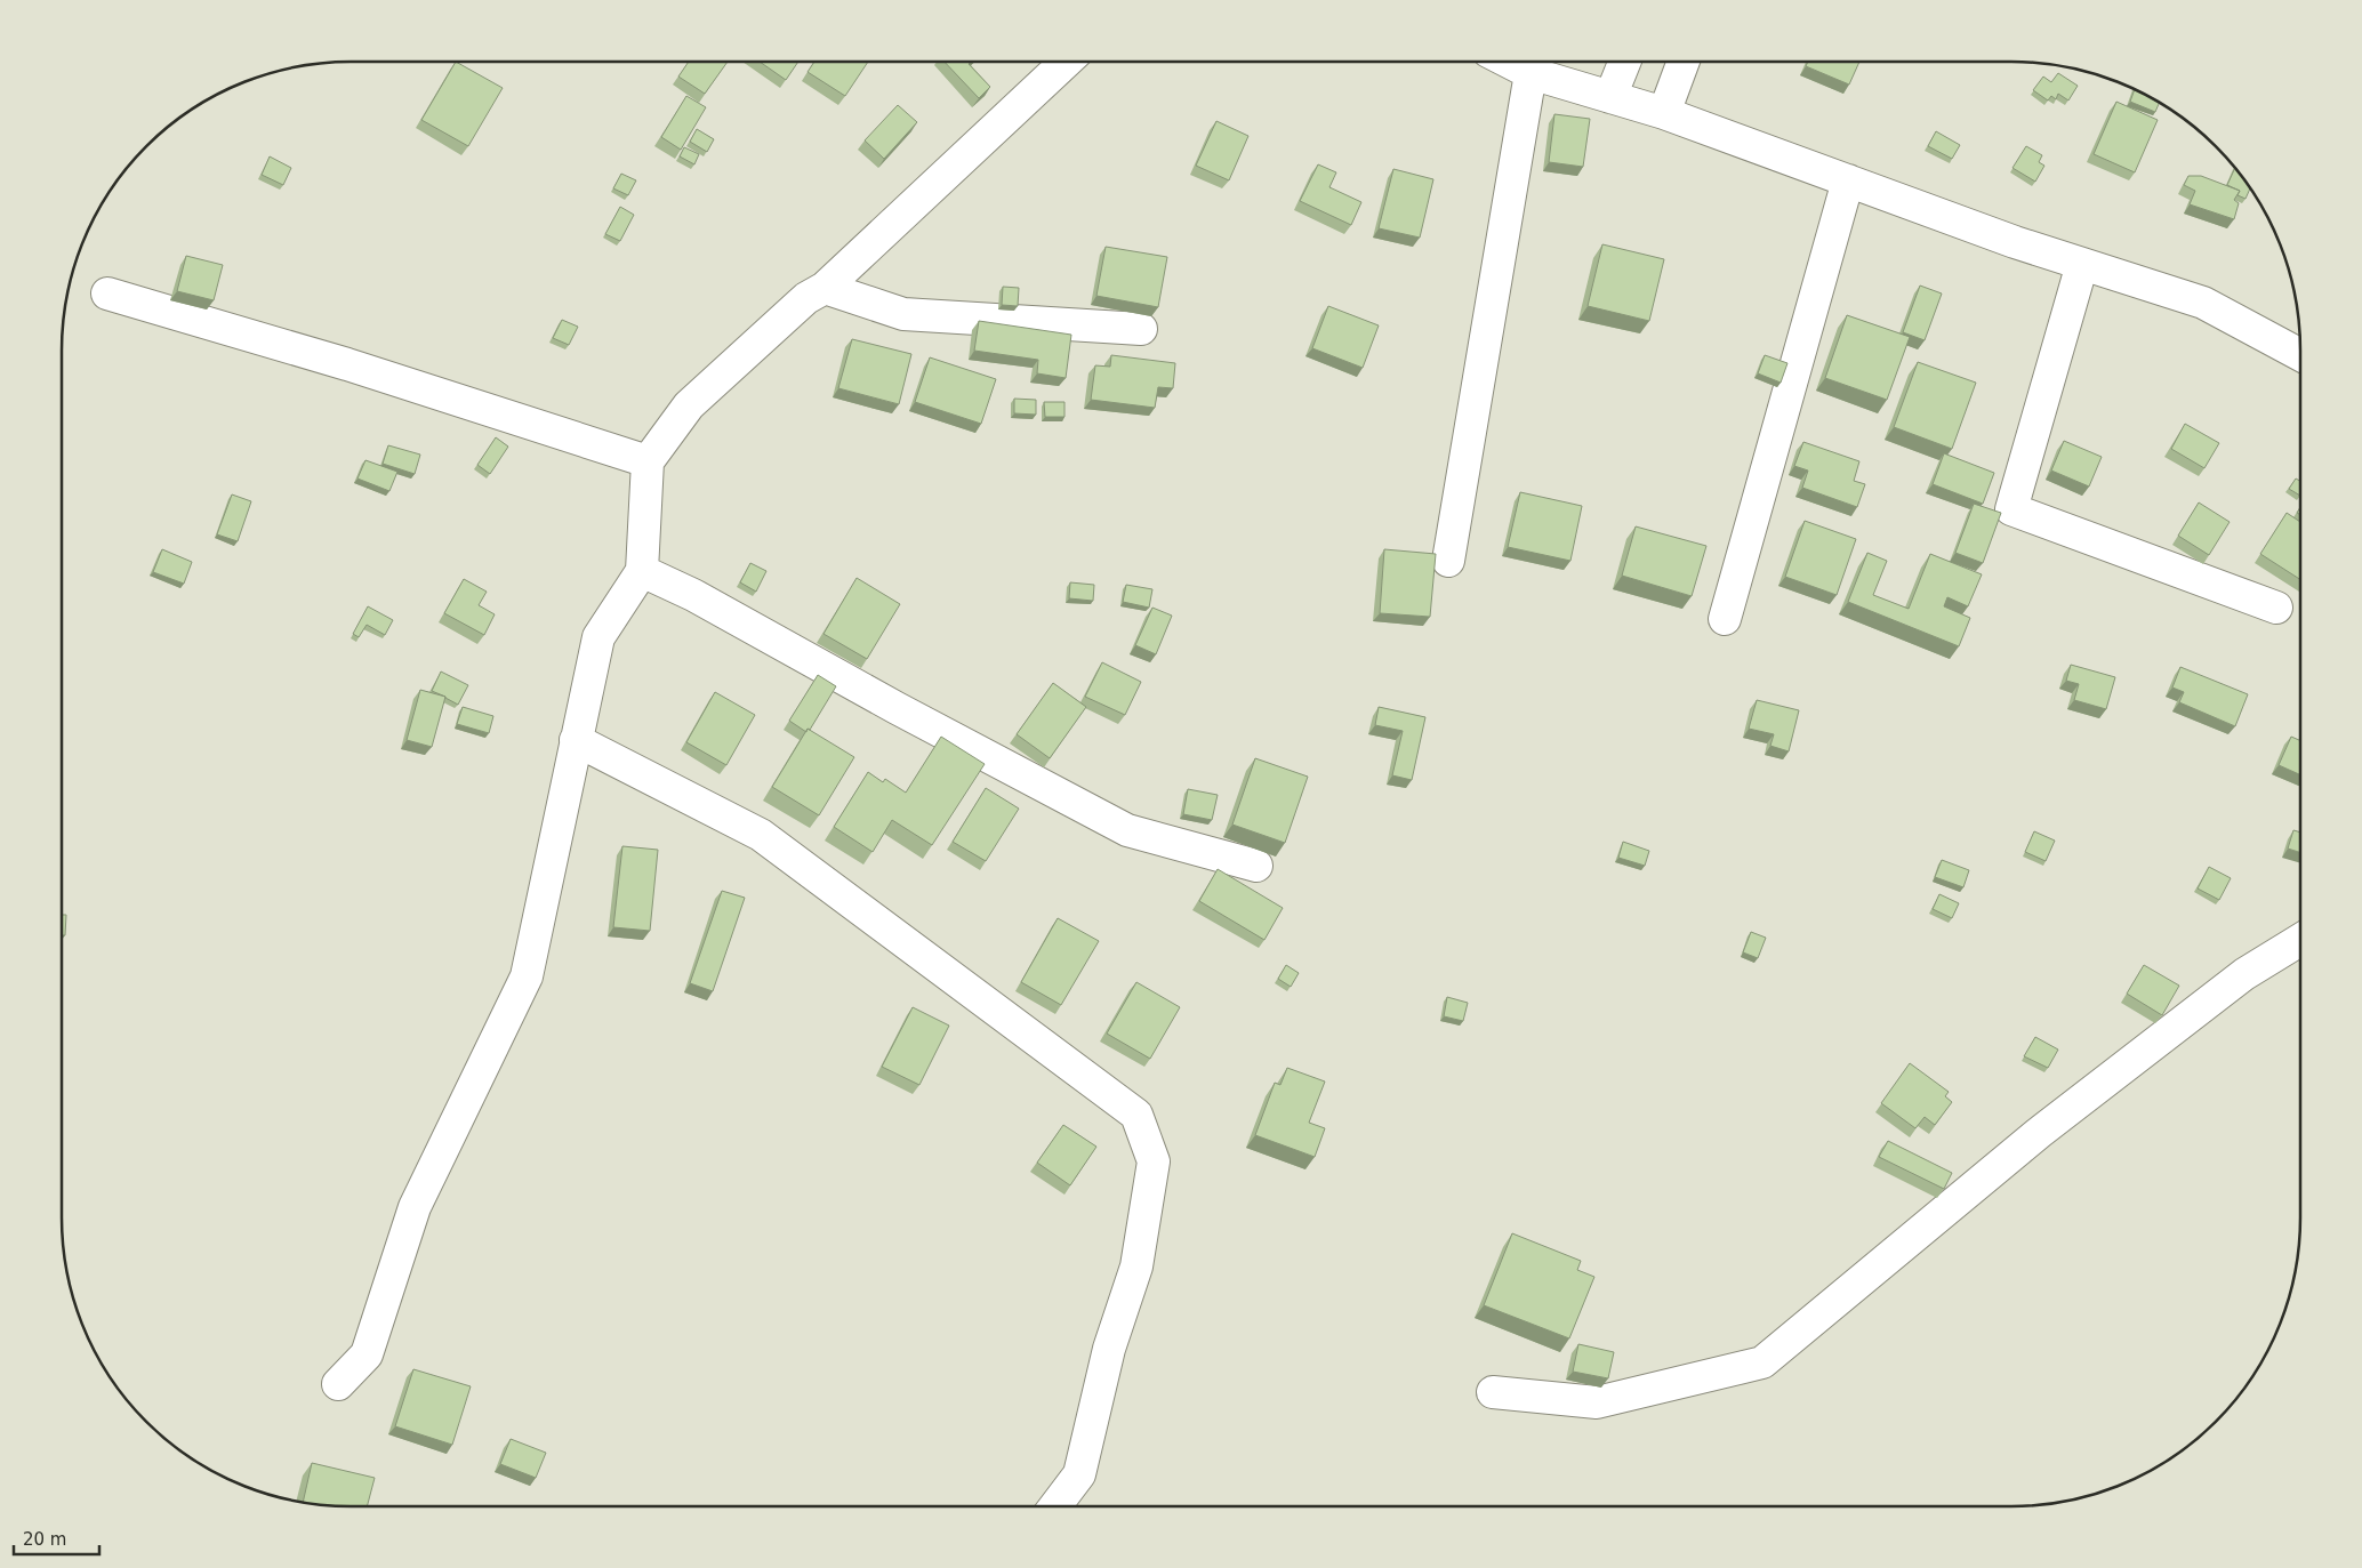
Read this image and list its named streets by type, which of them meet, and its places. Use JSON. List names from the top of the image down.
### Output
{
  "scale_bar": "20 m"
}
